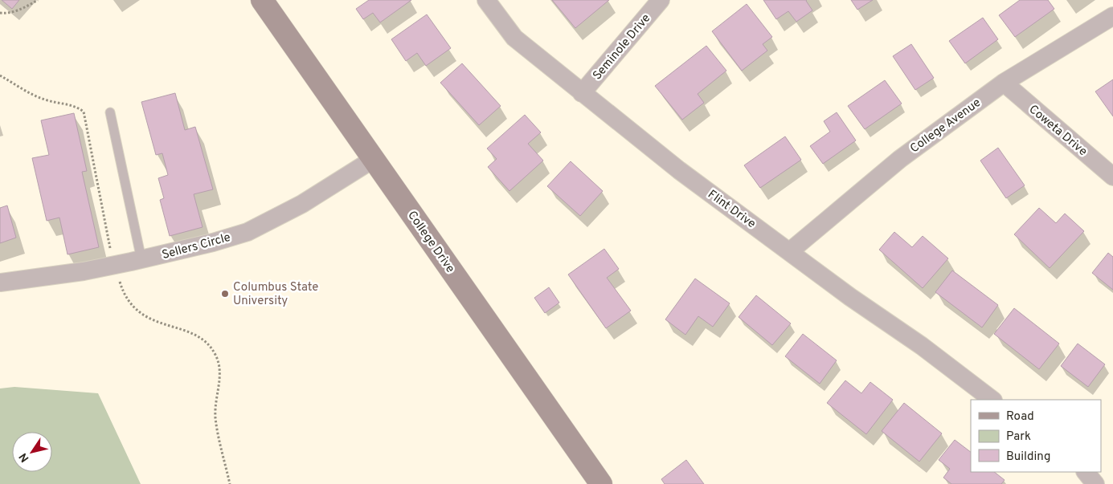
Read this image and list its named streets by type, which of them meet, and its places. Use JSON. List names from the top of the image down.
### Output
{
  "streets": {
    "street": [
      "Seminole Drive",
      "College Avenue",
      "Coweta Drive",
      "Flint Drive",
      "College Drive",
      "Sellers Circle"
    ]
  },
  "crossings": [
    ["Seminole Drive", "Flint Drive"],
    ["College Avenue", "Coweta Drive"],
    ["College Avenue", "Flint Drive"],
    ["College Drive", "Sellers Circle"]
  ],
  "places": ["Columbus State University"],
  "legend": ["Road", "Park", "Building"],
  "north": "bottom left"
}
